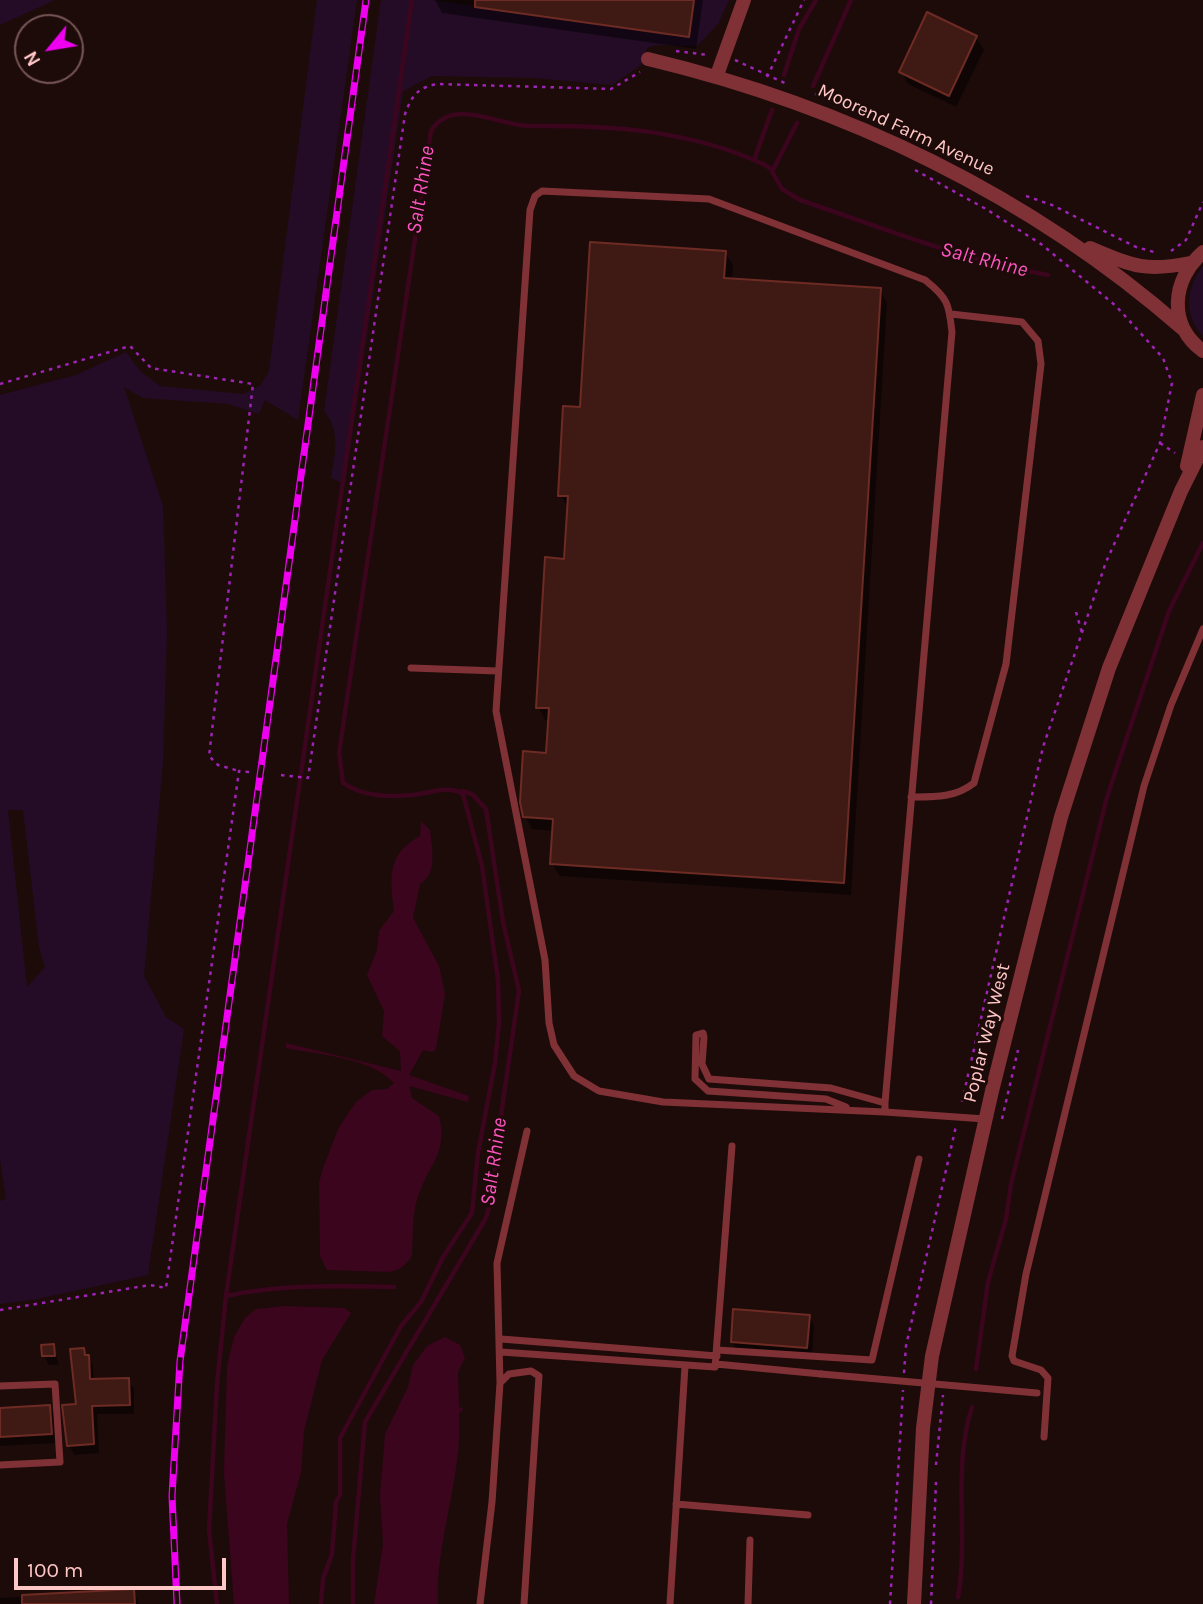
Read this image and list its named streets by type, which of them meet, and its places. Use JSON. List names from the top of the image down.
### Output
{
  "streets": {
    "street": ["Moorend Farm Avenue", "Poplar Way West"]
  },
  "water": ["Salt Rhine"],
  "scale_bar": "100 m",
  "north": "bottom left"
}
